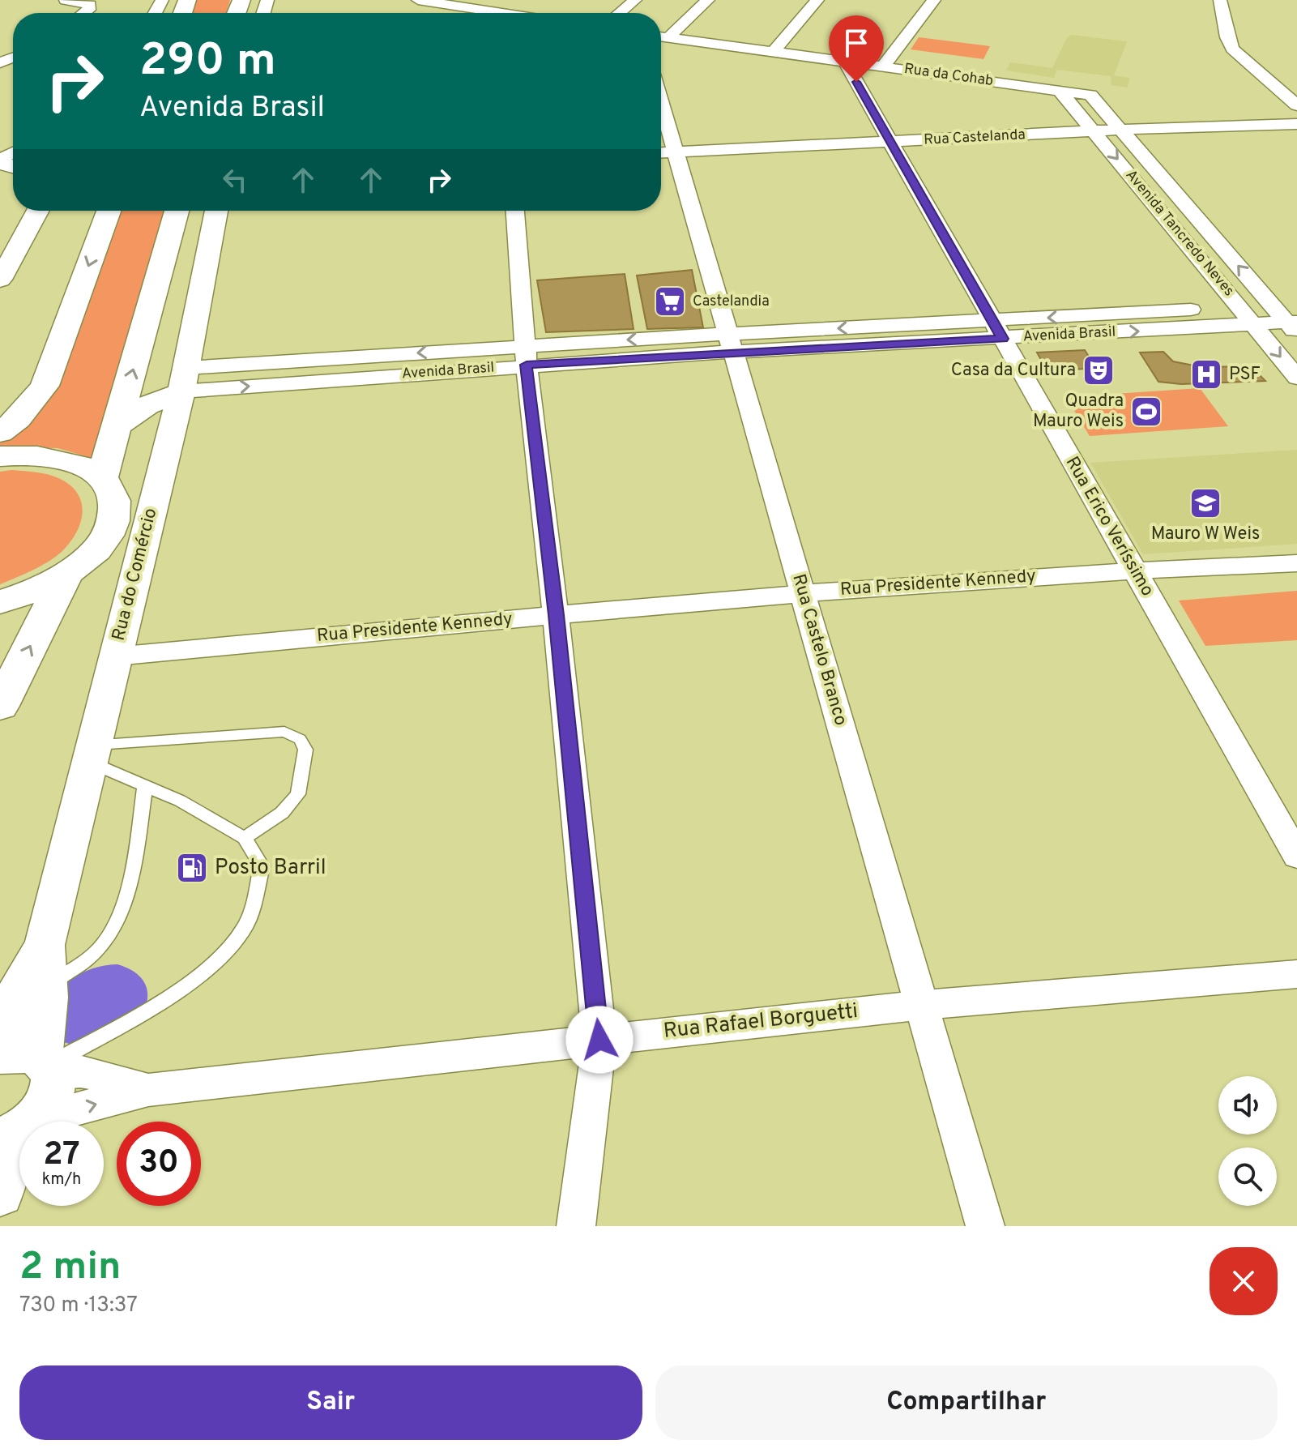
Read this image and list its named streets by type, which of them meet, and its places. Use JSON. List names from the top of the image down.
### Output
{
  "streets": {
    "street": [
      "Rua da Cohab",
      "Rua Castelanda",
      "Avenida Tancredo Neves",
      "Avenida Brasil",
      "Rua Erico Veríssimo",
      "Rua do Comércio",
      "Rua Presidente Kennedy",
      "Rua Castelo Branco",
      "Rua Rafael Borguetti"
    ]
  },
  "crossings": [
    ["Rua da Cohab", "Avenida Tancredo Neves"],
    ["Rua da Cohab", "Rua Erico Veríssimo"],
    ["Rua Castelanda", "Avenida Tancredo Neves"],
    ["Rua Castelanda", "Rua Erico Veríssimo"],
    ["Rua Castelanda", "Rua Castelo Branco"],
    ["Avenida Tancredo Neves", "Avenida Brasil"],
    ["Avenida Brasil", "Rua Erico Veríssimo"],
    ["Avenida Brasil", "Rua do Comércio"],
    ["Avenida Brasil", "Rua Castelo Branco"],
    ["Rua Erico Veríssimo", "Rua Presidente Kennedy"],
    ["Rua do Comércio", "Rua Presidente Kennedy"],
    ["Rua do Comércio", "Rua Rafael Borguetti"],
    ["Rua Presidente Kennedy", "Rua Castelo Branco"],
    ["Rua Castelo Branco", "Rua Rafael Borguetti"]
  ],
  "places": {
    "supermarket": ["Castelandia"],
    "theatre": ["Casa da Cultura"],
    "hospital": ["PSF"],
    "sports": ["Quadra Mauro Weis"],
    "school or university": ["Mauro W Weis"],
    "fuel station": ["Posto Barril"]
  },
  "page": {
    "turn": ["290 m", "Avenida Brasil"],
    "speed": "27 km/h",
    "limit": "30",
    "heading": ["2 min", "730 m · 13:37"],
    "buttons": ["Sair", "Compartilhar"]
  }
}
